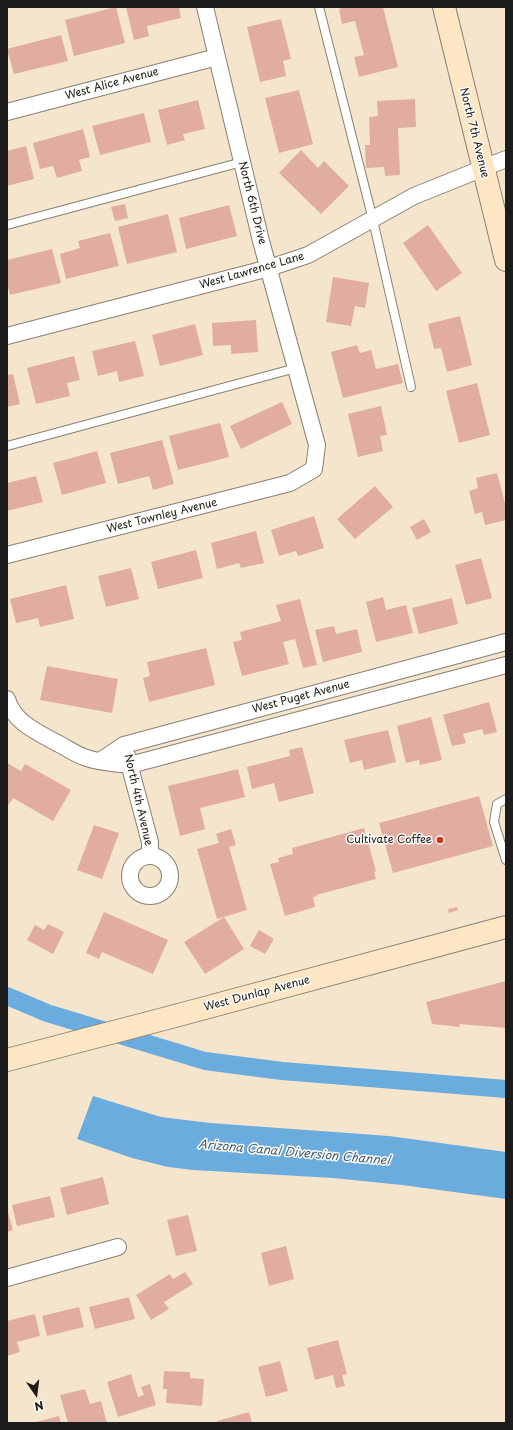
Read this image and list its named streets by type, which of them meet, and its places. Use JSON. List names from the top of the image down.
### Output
{
  "streets": {
    "main road": ["North 7th Avenue", "West Dunlap Avenue"],
    "street": [
      "West Alice Avenue",
      "North 6th Drive",
      "West Lawrence Lane",
      "West Townley Avenue",
      "West Puget Avenue",
      "North 4th Avenue"
    ]
  },
  "crossings": [
    ["West Alice Avenue", "North 6th Drive"],
    ["North 7th Avenue", "West Lawrence Lane"],
    ["North 6th Drive", "West Lawrence Lane"],
    ["North 6th Drive", "West Townley Avenue"],
    ["West Puget Avenue", "North 4th Avenue"]
  ],
  "water": ["Arizona Canal Diversion Channel"],
  "places": ["Cultivate Coffee"],
  "north": "bottom"
}
